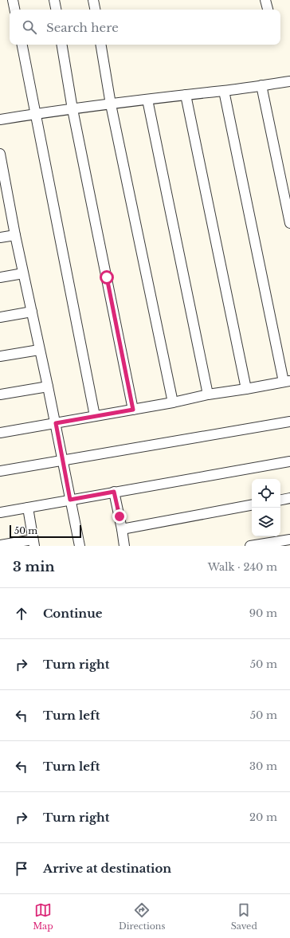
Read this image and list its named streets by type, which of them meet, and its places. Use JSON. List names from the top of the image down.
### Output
{
  "scale_bar": "50 m",
  "page": {
    "search": "Search here",
    "scale": "50 m",
    "heading": ["3 min", "Walk · 240 m"],
    "list": [
      ["Continue", "90 m"],
      ["Turn right", "50 m"],
      ["Turn left", "50 m"],
      ["Turn left", "30 m"],
      ["Turn right", "20 m"],
      "Arrive at destination"
    ],
    "nav": ["Map", "Directions", "Saved"]
  }
}
